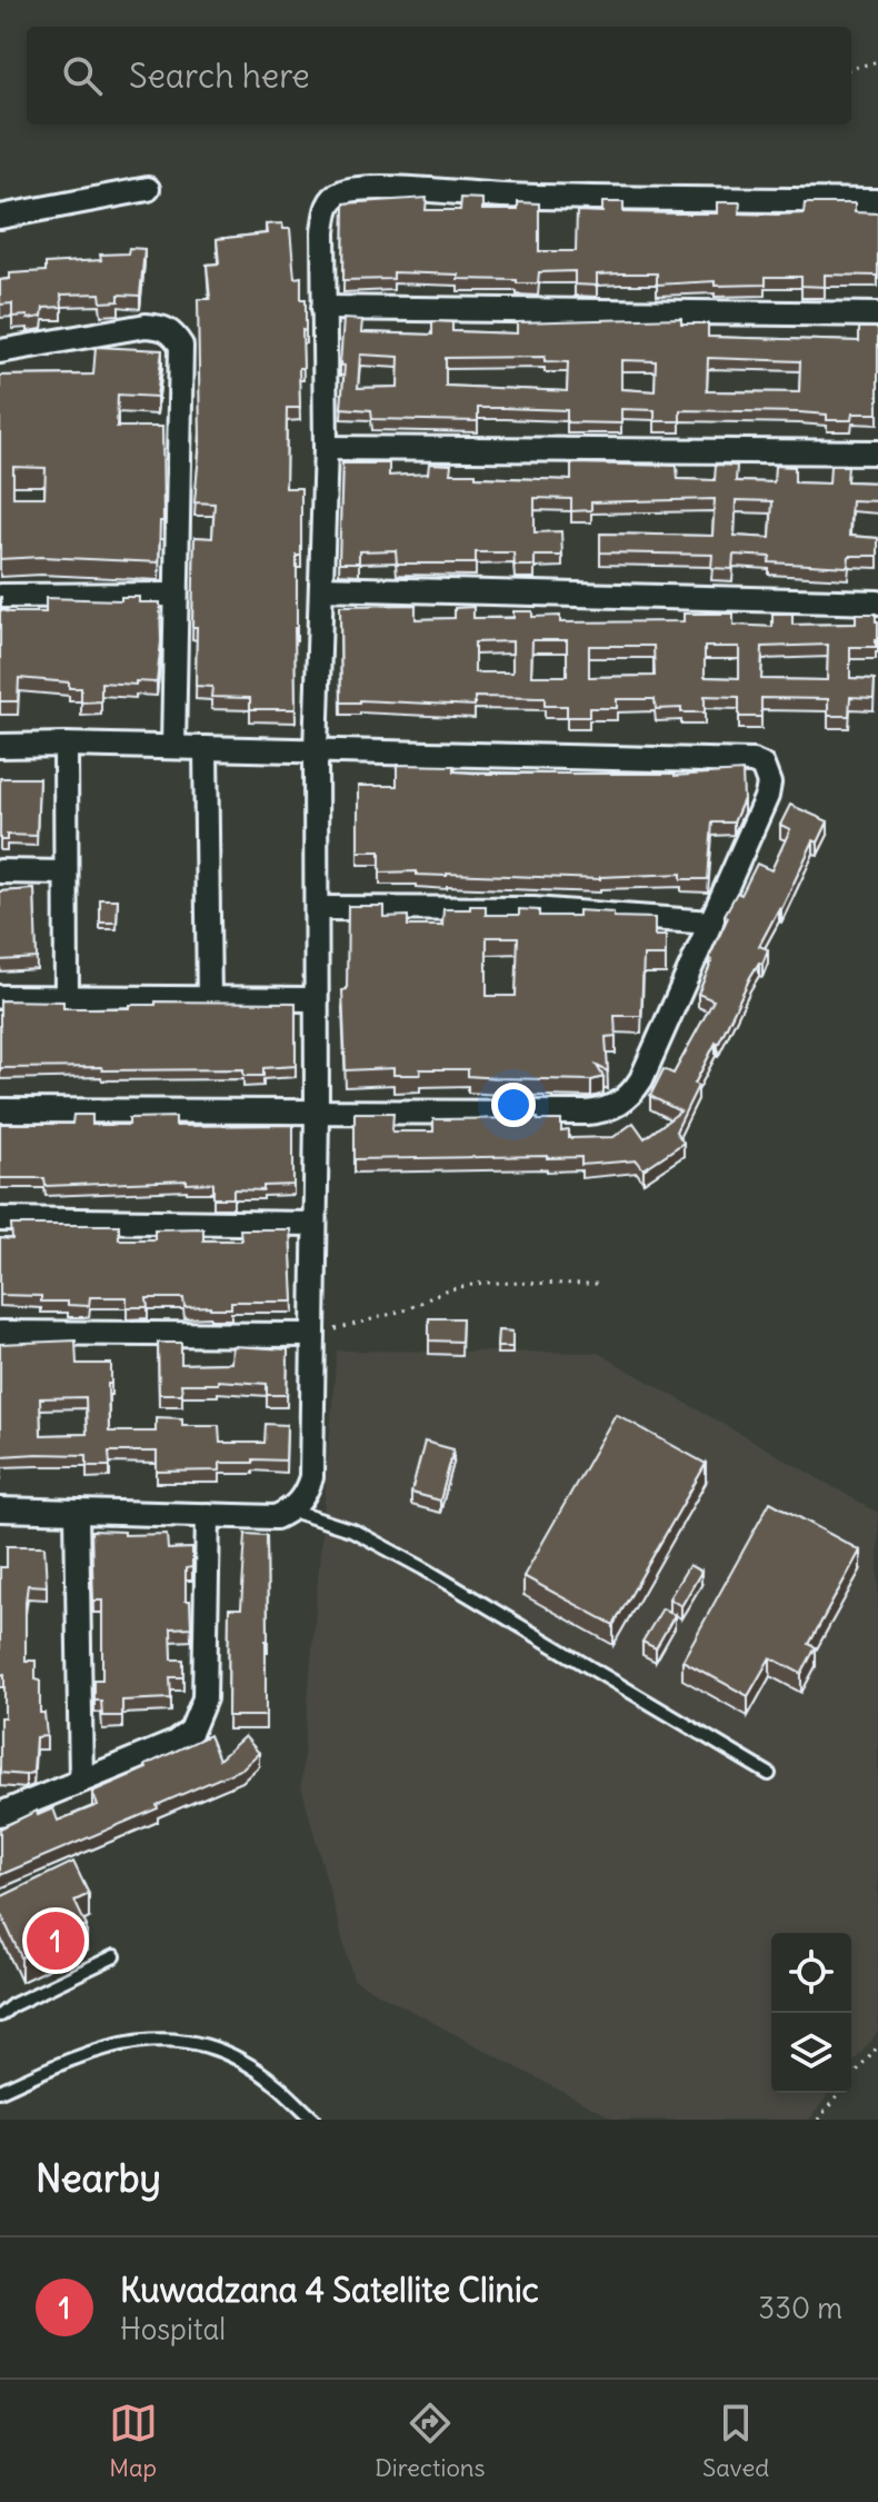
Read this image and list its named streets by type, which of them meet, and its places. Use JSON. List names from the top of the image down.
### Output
{
  "page": {
    "search": "Search here",
    "pins": "1",
    "heading": "Nearby",
    "list": [
      {
        "mark": "1",
        "name": "Kuwadzana 4 Satellite Clinic",
        "note": "Hospital",
        "value": "330 m"
      }
    ],
    "nav": ["Map", "Directions", "Saved"]
  }
}
